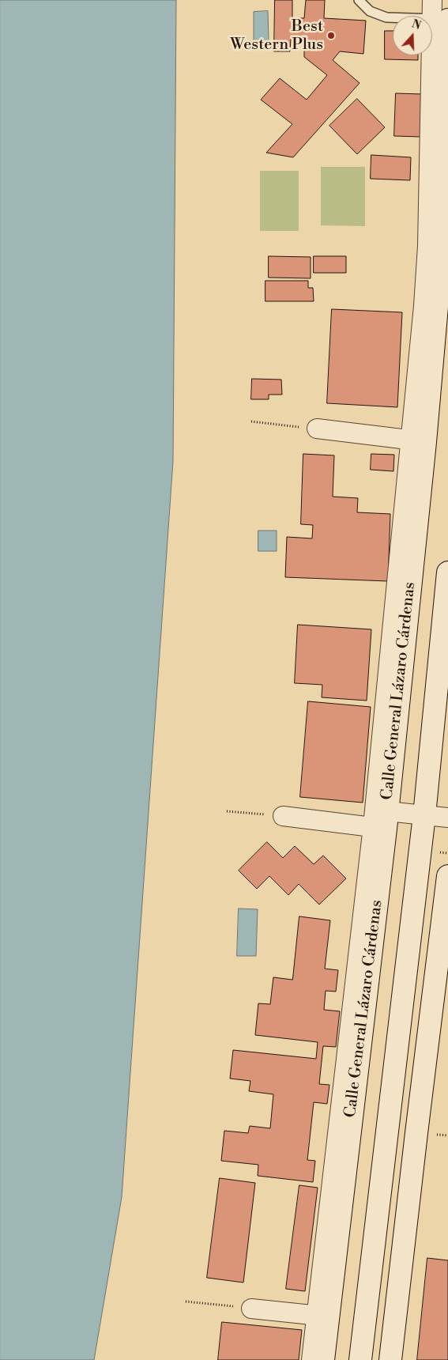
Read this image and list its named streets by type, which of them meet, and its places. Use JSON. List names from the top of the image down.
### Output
{
  "streets": {
    "street": ["Calle General Lázaro Cárdenas"]
  },
  "places": ["Best Western Plus"],
  "north": "top"
}
